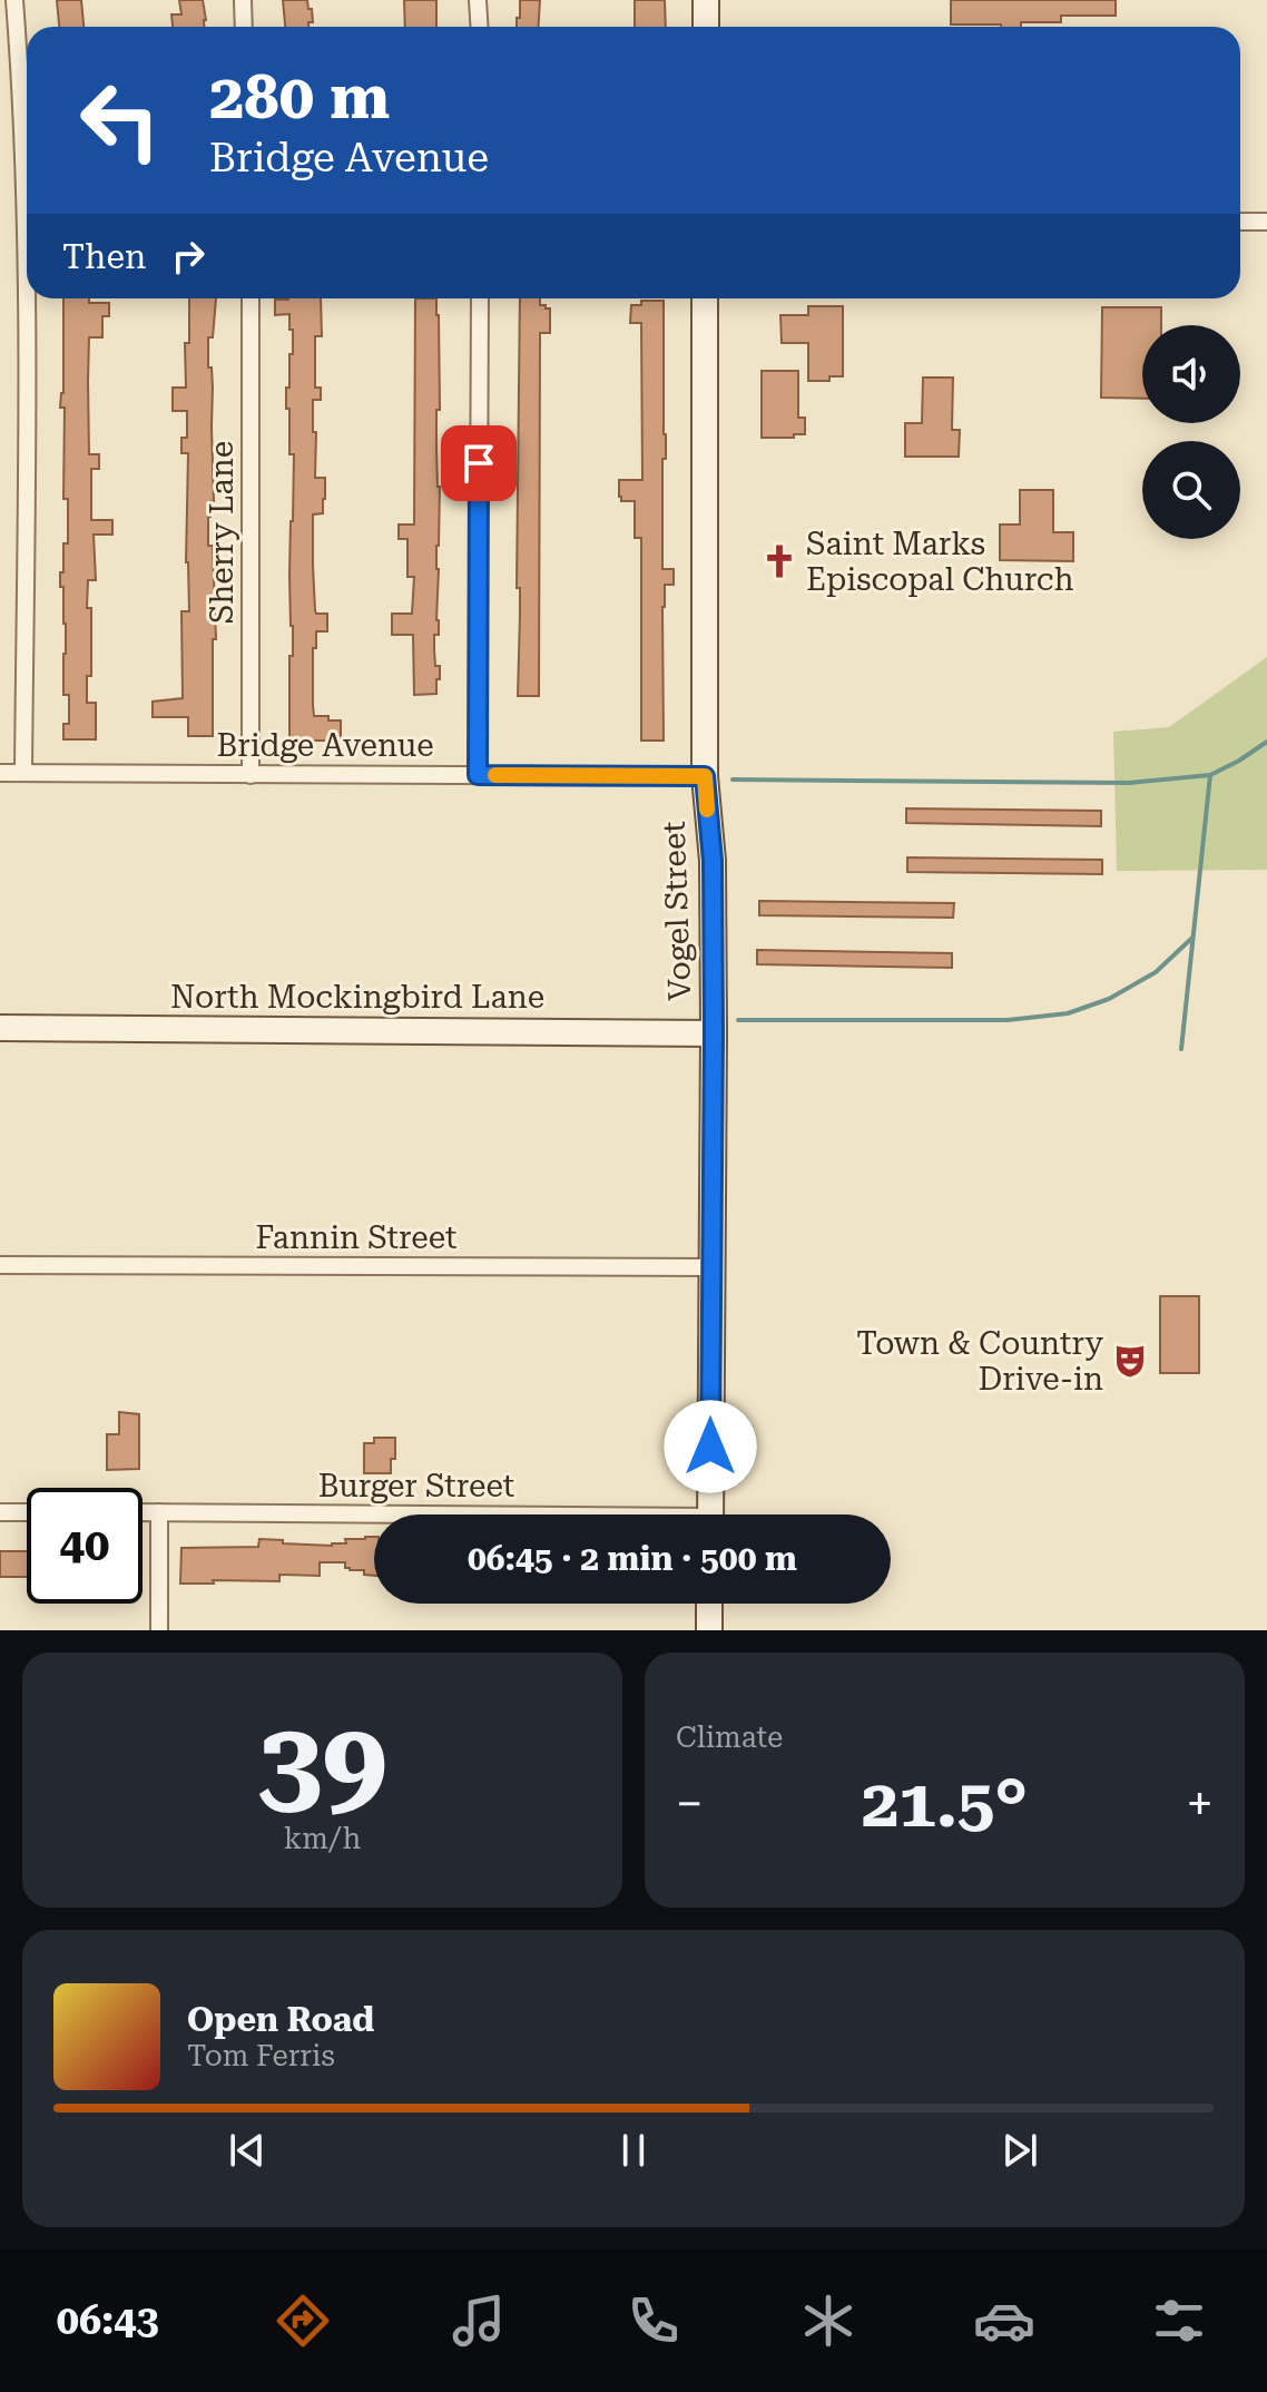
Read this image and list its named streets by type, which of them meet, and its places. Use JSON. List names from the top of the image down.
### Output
{
  "streets": {
    "street": [
      "Sherry Lane",
      "Bridge Avenue",
      "Vogel Street",
      "North Mockingbird Lane",
      "Fannin Street",
      "Burger Street"
    ]
  },
  "crossings": [
    ["Sherry Lane", "Bridge Avenue"],
    ["Bridge Avenue", "Vogel Street"],
    ["Vogel Street", "North Mockingbird Lane"],
    ["Vogel Street", "Fannin Street"]
  ],
  "places": {
    "church": ["Saint Marks Episcopal Church"],
    "theatre": ["Town & Country Drive-in"]
  },
  "page": {
    "turn": ["280 m", "Bridge Avenue"],
    "then": "Then",
    "limit": "40",
    "trip": "06:45 · 2 min · 500 m",
    "tile": [
      ["39", "km/h"],
      "Climate"
    ],
    "heat": ["−", "21.5°", "+"],
    "song": ["Open Road", "Tom Ferris"],
    "tabs": "06:43"
  }
}
